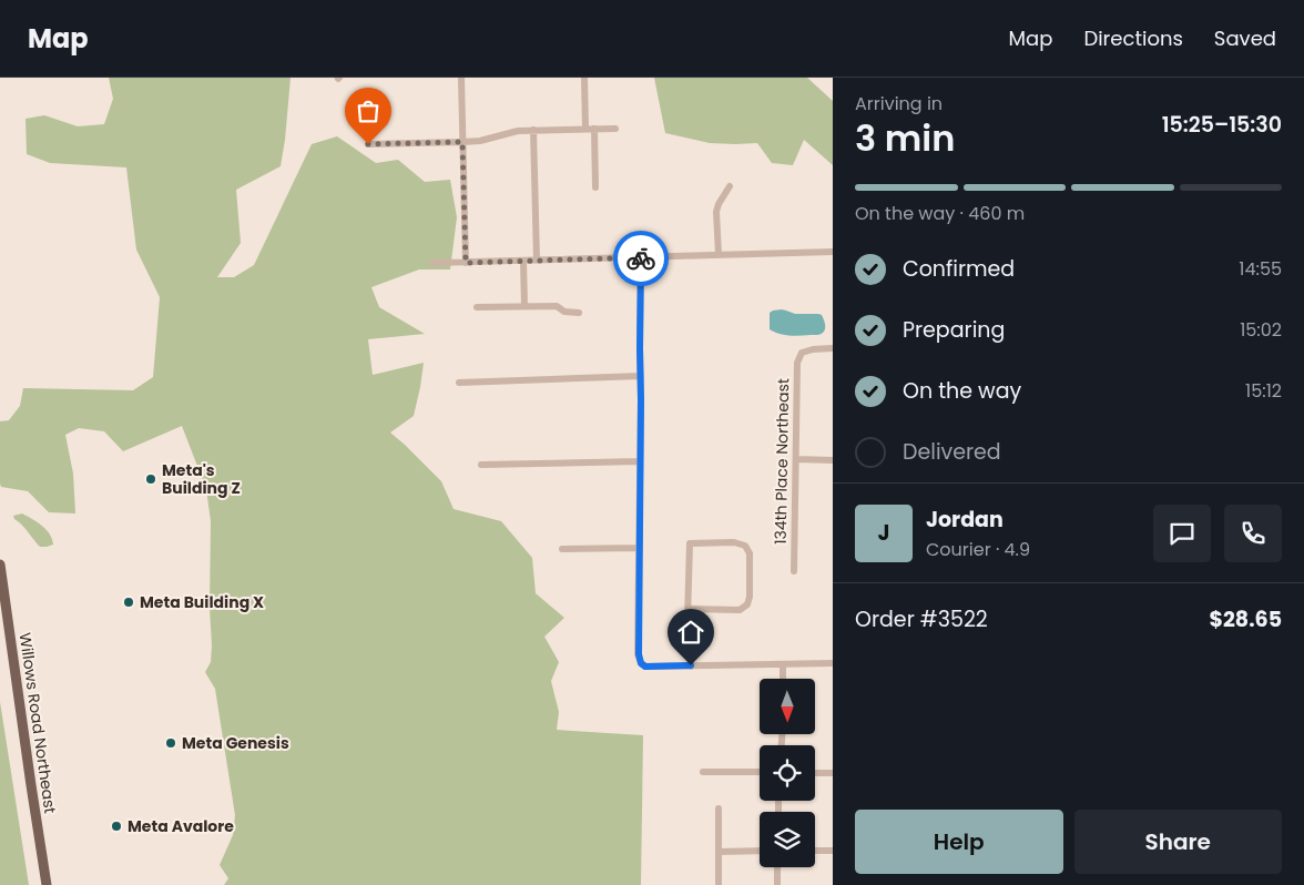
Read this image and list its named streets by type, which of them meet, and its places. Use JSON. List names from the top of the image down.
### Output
{
  "streets": {
    "main road": ["Willows Road Northeast"],
    "street": ["134th Place Northeast"]
  },
  "places": [
    "Meta's Building Z",
    "Meta Building X",
    "Meta Genesis",
    "Meta Avalore"
  ],
  "north": "bottom",
  "page": {
    "header": "Map",
    "nav": ["Map", "Directions", "Saved"],
    "heading": ["3 min", "Arriving in", "15:25–15:30"],
    "panel": [
      "Jordan",
      "Courier · 4.9",
      "Order #3522",
      "$28.65"
    ],
    "bar": "On the way · 460 m",
    "list": [
      ["Confirmed", "14:55"],
      ["Preparing", "15:02"],
      ["On the way", "15:12"],
      "Delivered"
    ],
    "round": "J",
    "buttons": ["Help", "Share"]
  }
}
